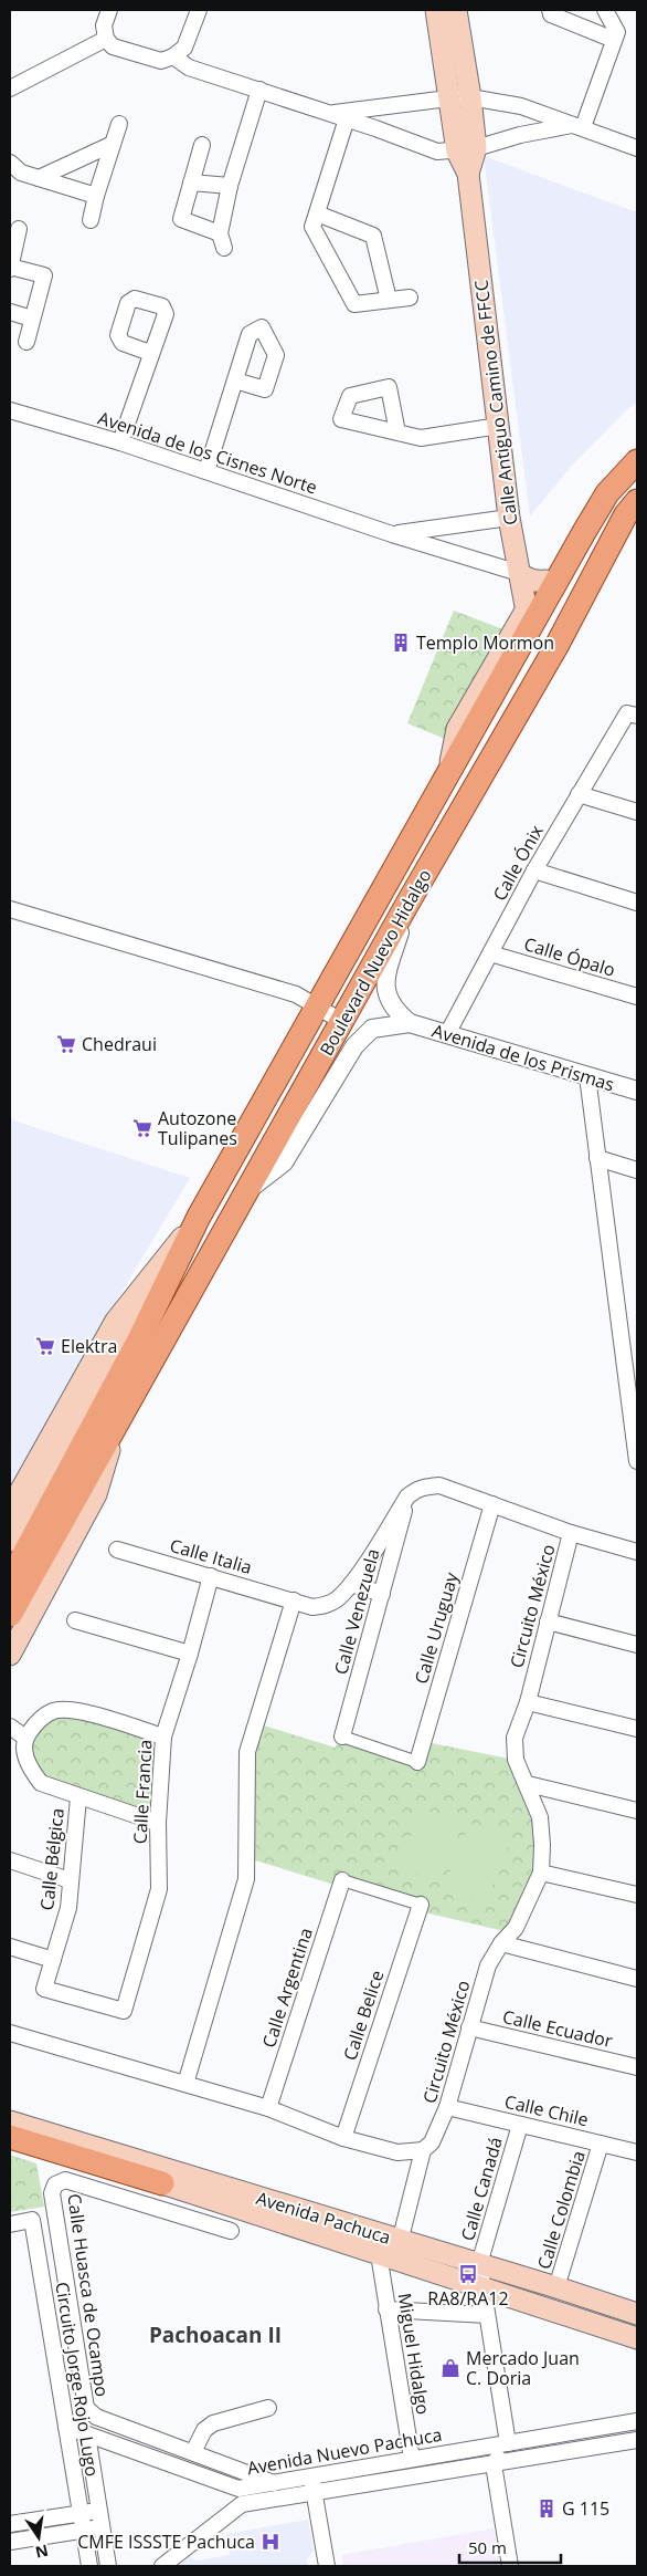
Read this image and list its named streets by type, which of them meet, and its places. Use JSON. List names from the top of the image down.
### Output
{
  "streets": {
    "main road": ["Calle Antiguo Camino de FFCC", "Boulevard Nuevo Hidalgo", "Avenida Pachuca"],
    "street": [
      "Avenida de los Cisnes Norte",
      "Calle Ónix",
      "Calle Ópalo",
      "Avenida de los Prismas",
      "Calle Italia",
      "Circuito México",
      "Calle Venezuela",
      "Calle Uruguay",
      "Calle Francia",
      "Calle Bélgica",
      "Calle Argentina",
      "Calle Belice",
      "Calle Ecuador",
      "Calle Chile",
      "Calle Canadá",
      "Calle Colombia",
      "Calle Huasca de Ocampo",
      "Miguel Hidalgo",
      "Circuito Jorge Rojo Lugo",
      "Avenida Nuevo Pachuca"
    ]
  },
  "crossings": [
    ["Calle Antiguo Camino de FFCC", "Avenida de los Cisnes Norte"],
    ["Calle Antiguo Camino de FFCC", "Boulevard Nuevo Hidalgo"],
    ["Calle Ónix", "Calle Ópalo"],
    ["Calle Ónix", "Avenida de los Prismas"],
    ["Boulevard Nuevo Hidalgo", "Avenida de los Prismas"],
    ["Calle Italia", "Calle Francia"],
    ["Circuito México", "Calle Venezuela"],
    ["Circuito México", "Calle Uruguay"],
    ["Circuito México", "Calle Ecuador"],
    ["Circuito México", "Calle Chile"],
    ["Calle Francia", "Calle Bélgica"],
    ["Calle Chile", "Calle Canadá"],
    ["Calle Chile", "Calle Colombia"],
    ["Calle Canadá", "Avenida Pachuca"],
    ["Calle Colombia", "Avenida Pachuca"],
    ["Avenida Pachuca", "Miguel Hidalgo"],
    ["Calle Huasca de Ocampo", "Avenida Nuevo Pachuca"],
    ["Miguel Hidalgo", "Avenida Nuevo Pachuca"],
    ["Circuito Jorge Rojo Lugo", "Avenida Nuevo Pachuca"]
  ],
  "districts": ["Pachoacan II"],
  "places": {
    "building": ["Templo Mormon", "G 115"],
    "supermarket": ["Chedraui", "Autozone Tulipanes", "Elektra"],
    "bus stop": ["RA8/RA12"],
    "shop": ["Mercado Juan C. Doria"],
    "hospital": ["CMFE ISSSTE Pachuca"]
  },
  "scale_bar": "50 m",
  "north": "bottom"
}
